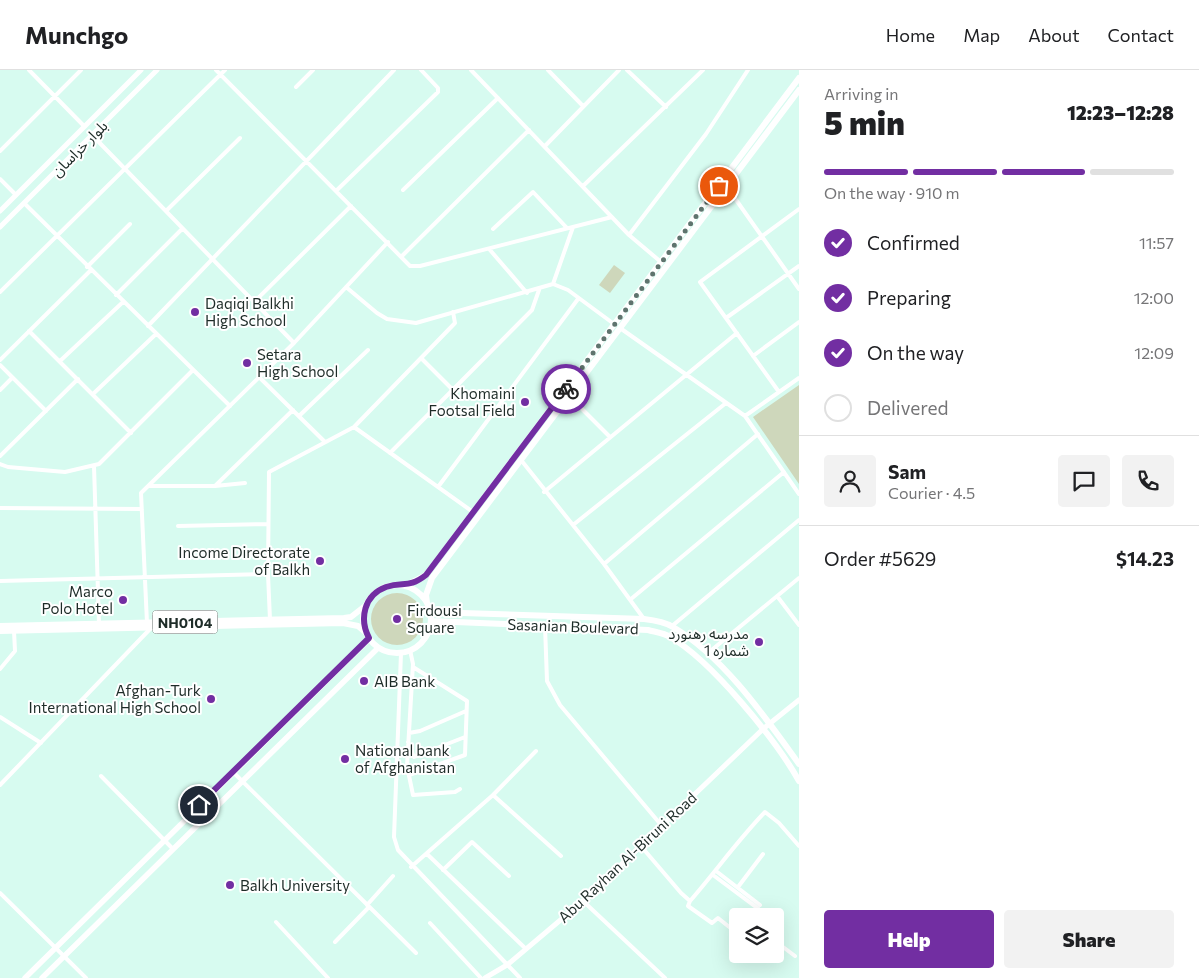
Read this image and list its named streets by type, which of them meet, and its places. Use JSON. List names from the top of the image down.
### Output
{
  "streets": {
    "highway": ["NH0104", "Sasanian Boulevard"],
    "main road": ["بلوار خراسان", "Abu Rayhan Al-Biruni Road"]
  },
  "crossings": [
    ["NH0104", "Sasanian Boulevard"],
    ["Sasanian Boulevard", "Abu Rayhan Al-Biruni Road"]
  ],
  "places": [
    "Daqiqi Balkhi High School",
    "Setara High School",
    "Khomaini Footsal Field",
    "Income Directorate of Balkh",
    "Marco Polo Hotel",
    "Firdousi Square",
    "مدرسه رهنورد شماره 1",
    "AIB Bank",
    "Afghan-Turk International High School",
    "National bank of Afghanistan",
    "Balkh University"
  ],
  "page": {
    "header": "Munchgo",
    "nav": [
      "Home",
      "Map",
      "About",
      "Contact"
    ],
    "heading": ["5 min", "Arriving in", "12:23–12:28"],
    "panel": [
      "Sam",
      "Courier · 4.5",
      "Order #5629",
      "$14.23"
    ],
    "bar": "On the way · 910 m",
    "list": [
      ["Confirmed", "11:57"],
      ["Preparing", "12:00"],
      ["On the way", "12:09"],
      "Delivered"
    ],
    "buttons": ["Help", "Share"]
  }
}
